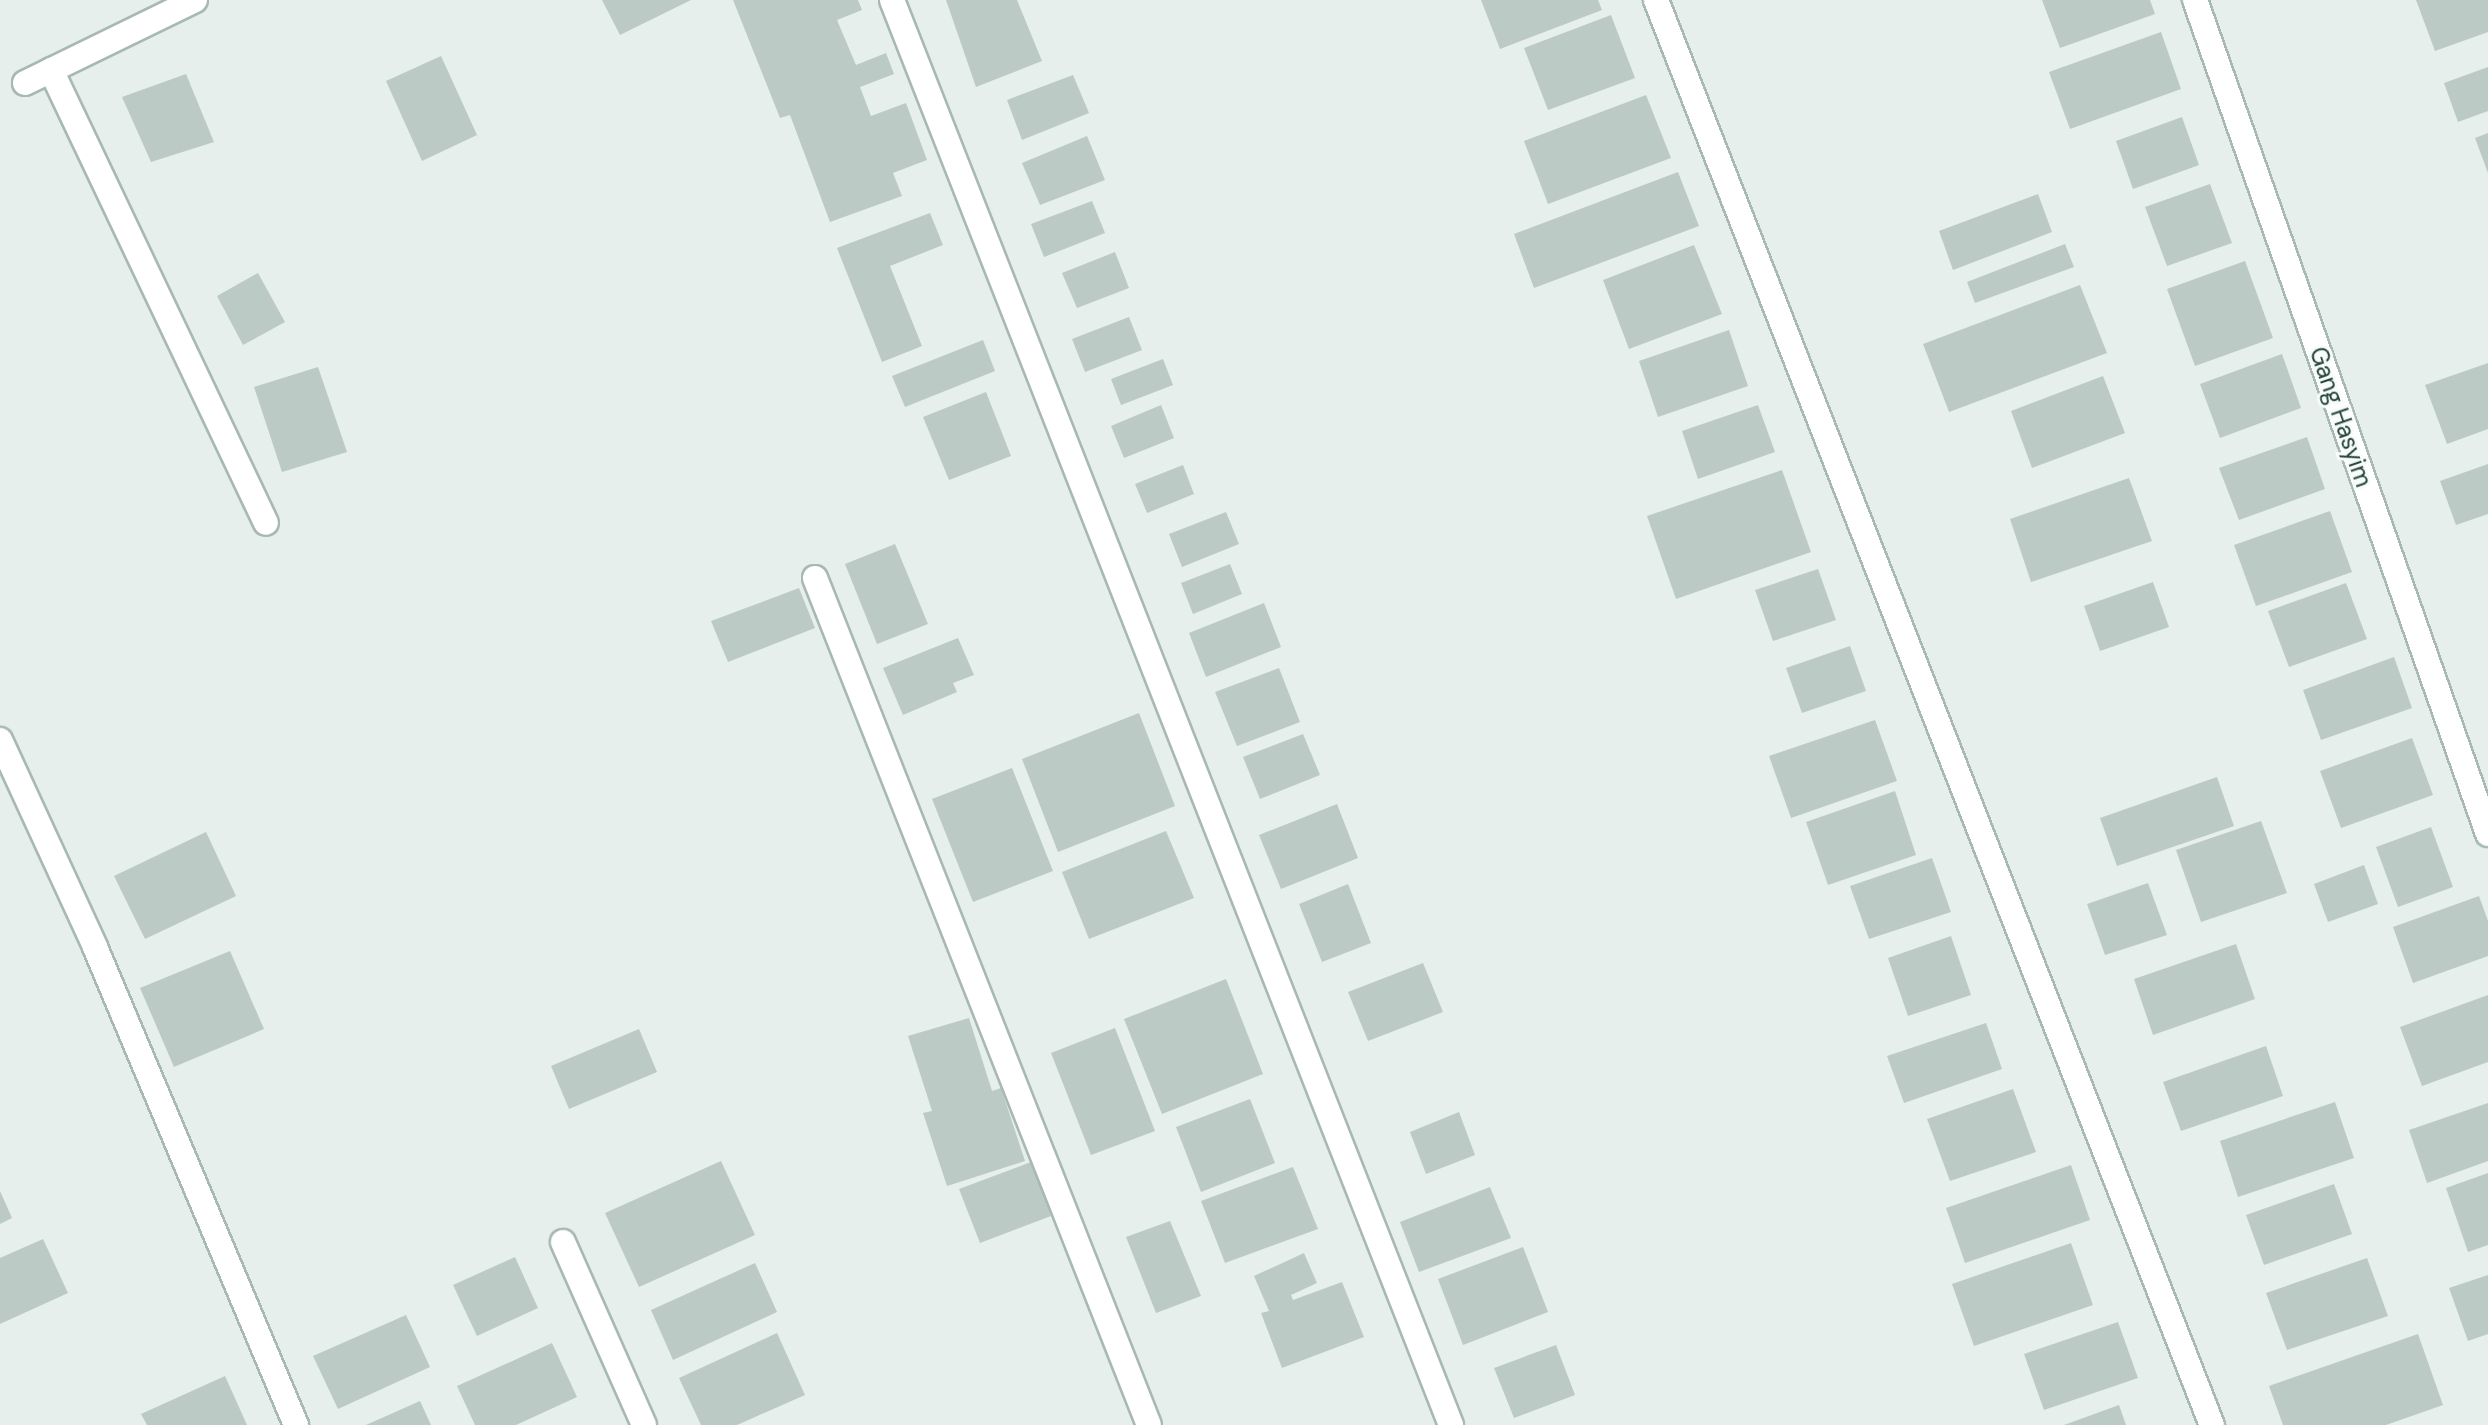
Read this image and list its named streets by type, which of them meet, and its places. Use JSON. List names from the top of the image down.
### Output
{
  "streets": {
    "street": ["Gang Hasyim"]
  }
}
